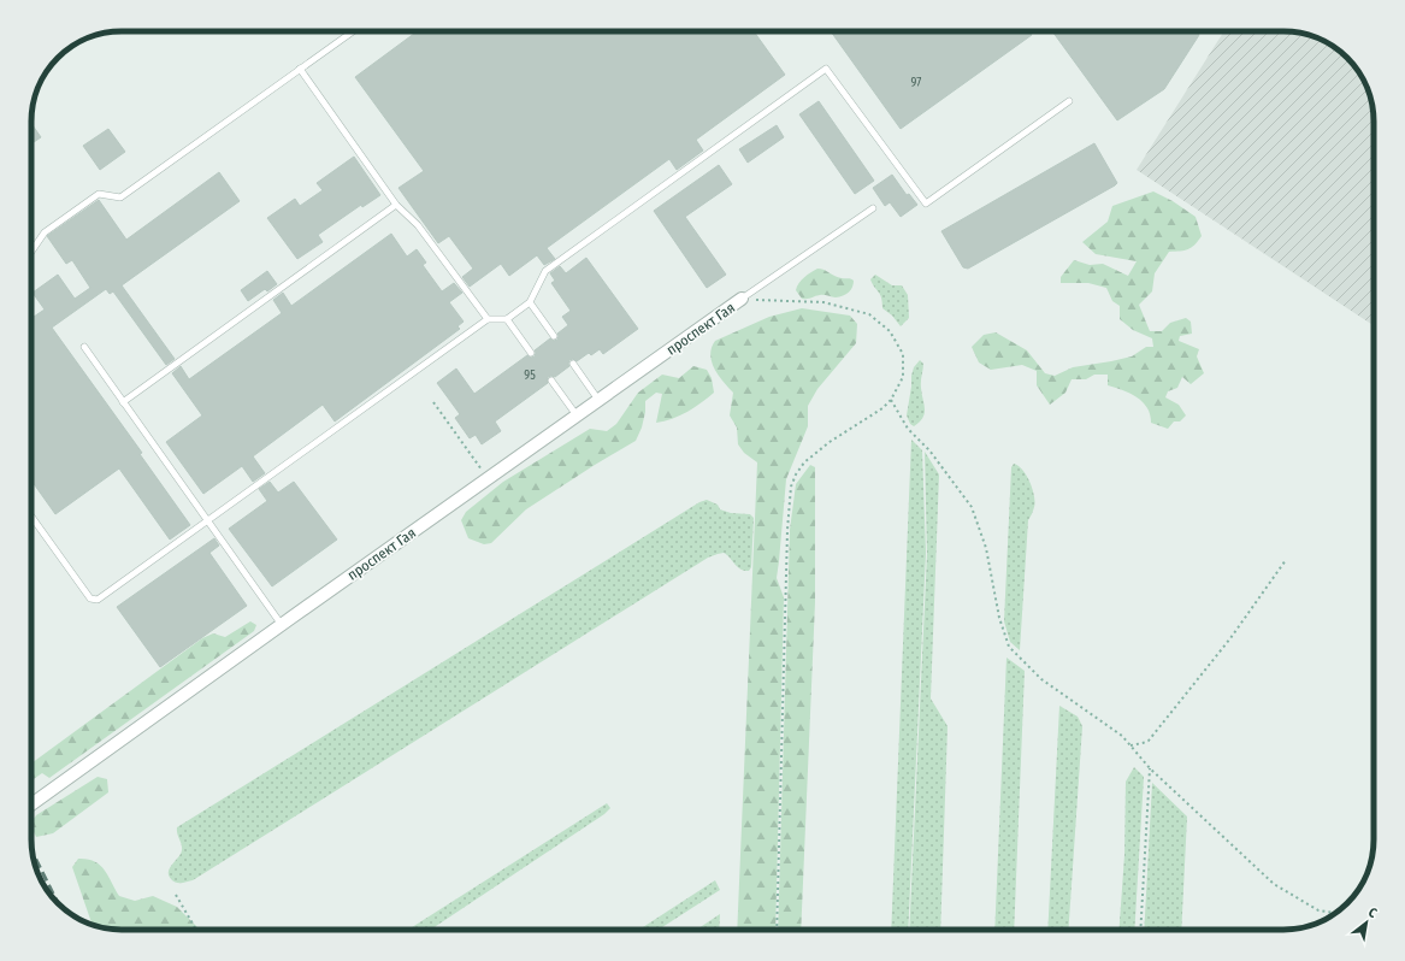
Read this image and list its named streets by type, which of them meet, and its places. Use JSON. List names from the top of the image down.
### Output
{
  "streets": {
    "street": ["проспект Гая"]
  },
  "house_numbers": ["97", "95"],
  "north": "top right"
}
